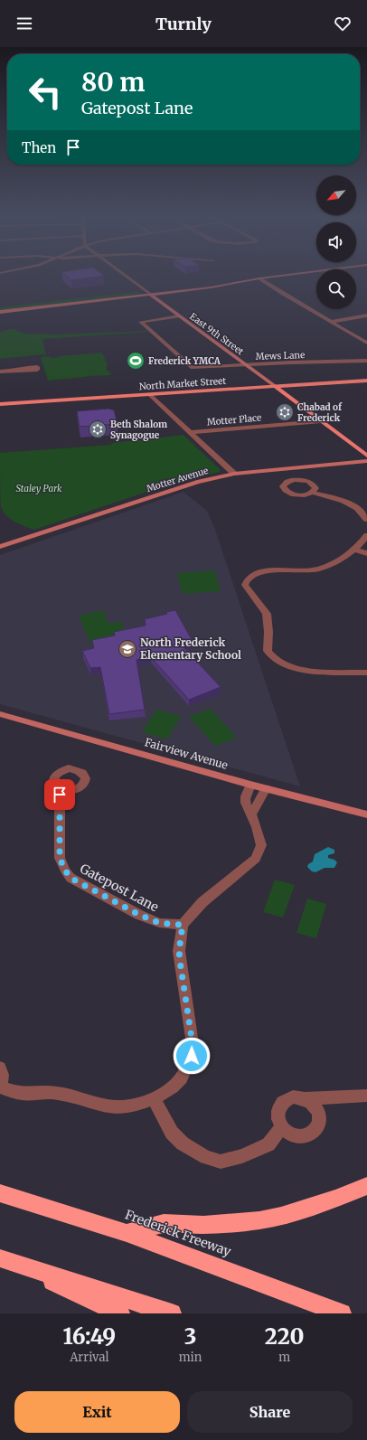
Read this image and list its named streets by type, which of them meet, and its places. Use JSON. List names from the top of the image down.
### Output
{
  "streets": {
    "highway": ["Frederick Freeway"],
    "main road": [
      "East 9th Street",
      "North Market Street",
      "Motter Avenue",
      "Fairview Avenue"
    ],
    "street": ["Mews Lane", "Motter Place", "Gatepost Lane"]
  },
  "crossings": [
    ["East 9th Street", "Mews Lane"],
    ["East 9th Street", "North Market Street"]
  ],
  "parks": ["Staley Park"],
  "places": {
    "sports": ["Frederick YMCA"],
    "synagogue": ["Chabad of Frederick", "Beth Shalom Synagogue"],
    "school or university": ["North Frederick Elementary School"]
  },
  "north": "bottom left",
  "page": {
    "header": "Turnly",
    "turn": ["80 m", "Gatepost Lane"],
    "then": "Then",
    "eta": [
      "16:49",
      "Arrival",
      "3",
      "min",
      "220",
      "m"
    ],
    "buttons": ["Exit", "Share"]
  }
}
